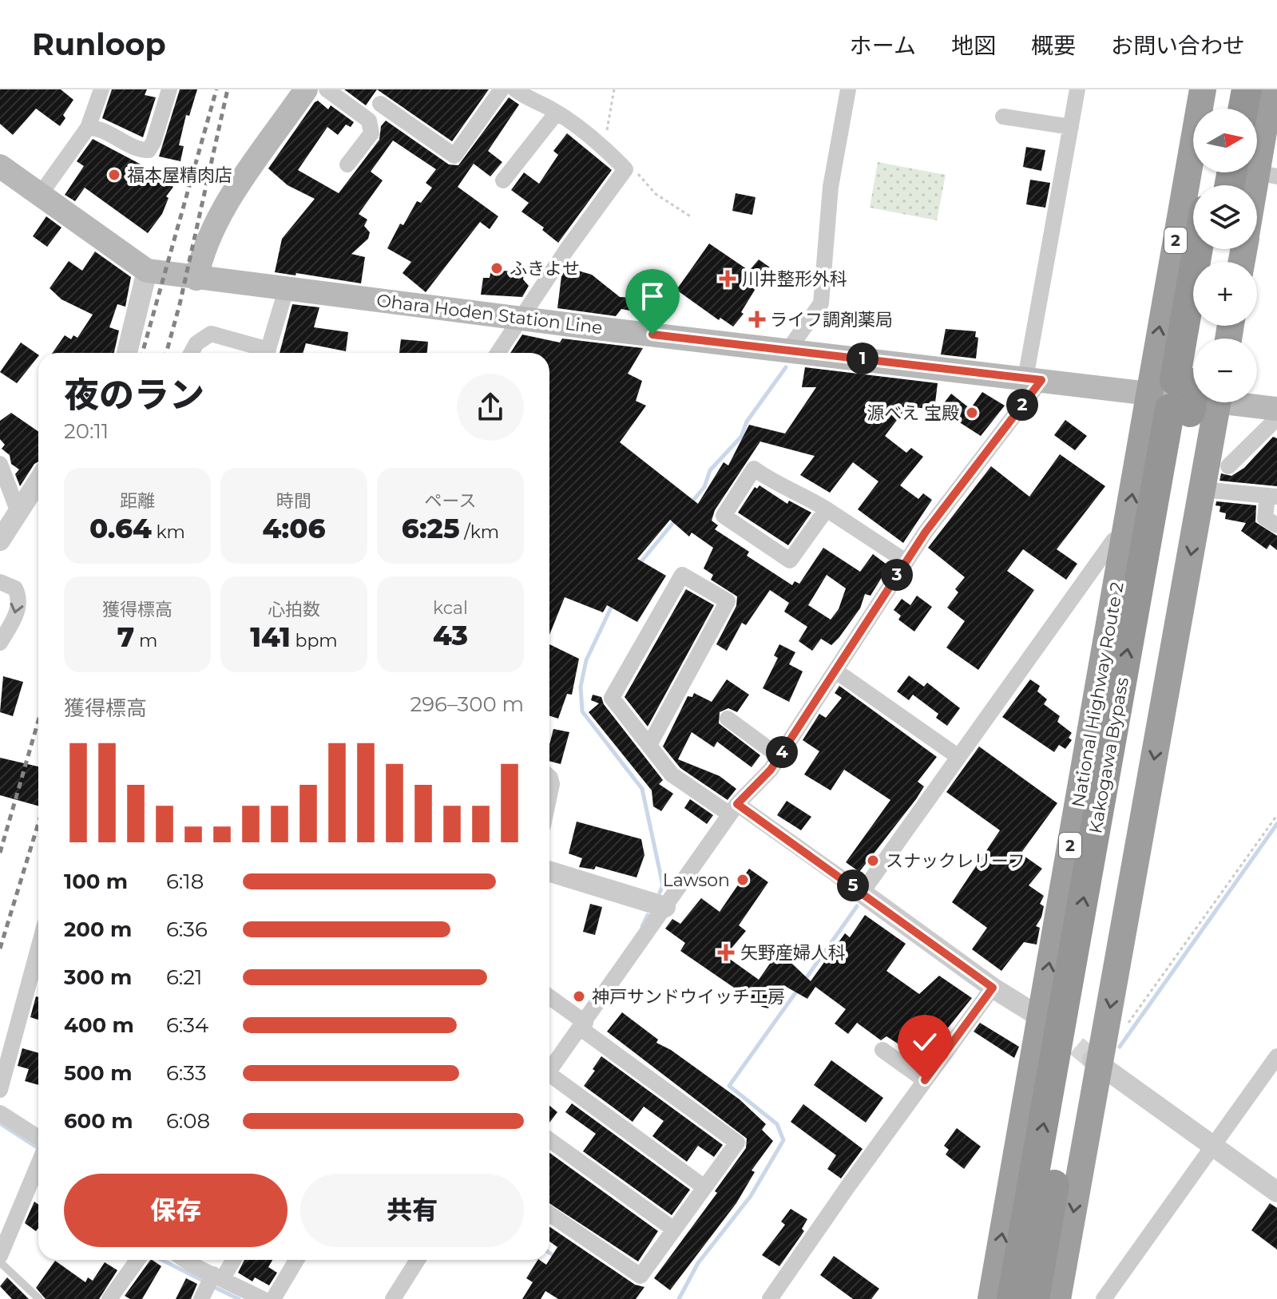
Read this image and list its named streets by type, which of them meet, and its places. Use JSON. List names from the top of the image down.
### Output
{
  "streets": {
    "highway": ["2", "National Highway Route 2", "Kakogawa Bypass"],
    "main road": ["Ohara Hoden Station Line"]
  },
  "crossings": [
    ["Ohara Hoden Station Line", "National Highway Route 2"],
    ["Ohara Hoden Station Line", "Kakogawa Bypass"],
    ["National Highway Route 2", "Kakogawa Bypass"]
  ],
  "places": {
    "other": [
      "福本屋精肉店",
      "ふきよせ",
      "源べえ 宝殿",
      "スナックレリーフ",
      "Lawson",
      "神戸サンドウイッチ工房"
    ],
    "health": ["川井整形外科", "ライフ調剤薬局", "矢野産婦人科"]
  },
  "north": "right",
  "page": {
    "header": "Runloop",
    "nav": [
      "ホーム",
      "地図",
      "概要",
      "お問い合わせ"
    ],
    "map_buttons": ["+", "−"],
    "pins": [
      "1",
      "2",
      "3",
      "4",
      "5"
    ],
    "heading": ["夜のラン", "20:11"],
    "stats": [
      ["距離", "0.64 km"],
      ["時間", "4:06"],
      ["ペース", "6:25 /km"],
      ["獲得標高", "7 m"],
      ["心拍数", "141 bpm"],
      ["kcal", "43"]
    ],
    "chart": ["獲得標高", "296–300 m"],
    "list": [
      {
        "name": "100 m",
        "note": "6:18"
      },
      {
        "name": "200 m",
        "note": "6:36"
      },
      {
        "name": "300 m",
        "note": "6:21"
      },
      {
        "name": "400 m",
        "note": "6:34"
      },
      {
        "name": "500 m",
        "note": "6:33"
      },
      {
        "name": "600 m",
        "note": "6:08"
      }
    ],
    "buttons": ["保存", "共有"]
  }
}
